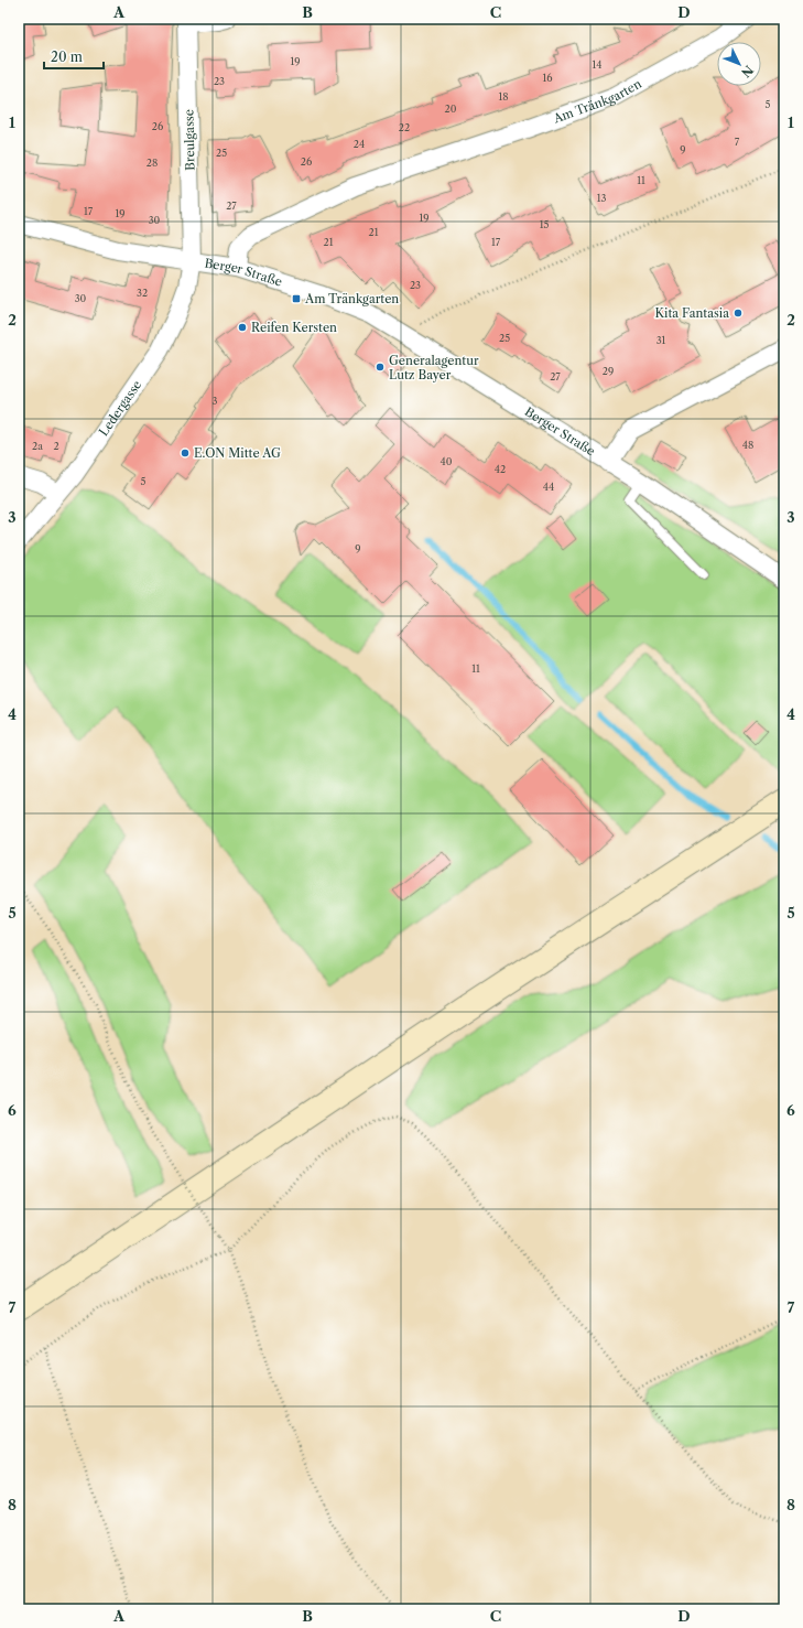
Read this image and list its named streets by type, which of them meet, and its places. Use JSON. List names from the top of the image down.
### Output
{
  "streets": {
    "street": [
      "Am Tränkgarten",
      "Breulgasse",
      "Berger Straße",
      "Ledergasse"
    ]
  },
  "crossings": [
    ["Am Tränkgarten", "Berger Straße"],
    ["Breulgasse", "Berger Straße"],
    ["Breulgasse", "Ledergasse"],
    ["Berger Straße", "Ledergasse"]
  ],
  "places": {
    "transit": ["Am Tränkgarten"],
    "other": [
      "Kita Fantasia",
      "Reifen Kersten",
      "Generalagentur Lutz Bayer",
      "E.ON Mitte AG"
    ]
  },
  "house_numbers": [
    "19",
    "14",
    "16",
    "23",
    "18",
    "5",
    "20",
    "26",
    "22",
    "7",
    "24",
    "9",
    "25",
    "26",
    "28",
    "11",
    "13",
    "27",
    "17",
    "19",
    "19",
    "30",
    "15",
    "21",
    "21",
    "17",
    "23",
    "32",
    "30",
    "25",
    "31",
    "29",
    "27",
    "3",
    "48",
    "2a",
    "2",
    "40",
    "42",
    "5",
    "44",
    "9",
    "11"
  ],
  "scale_bar": "20 m",
  "north": "bottom right",
  "grid": {
    "columns": [
      "A",
      "B",
      "C",
      "D"
    ],
    "rows": [
      "1",
      "2",
      "3",
      "4",
      "5",
      "6",
      "7",
      "8"
    ]
  }
}
